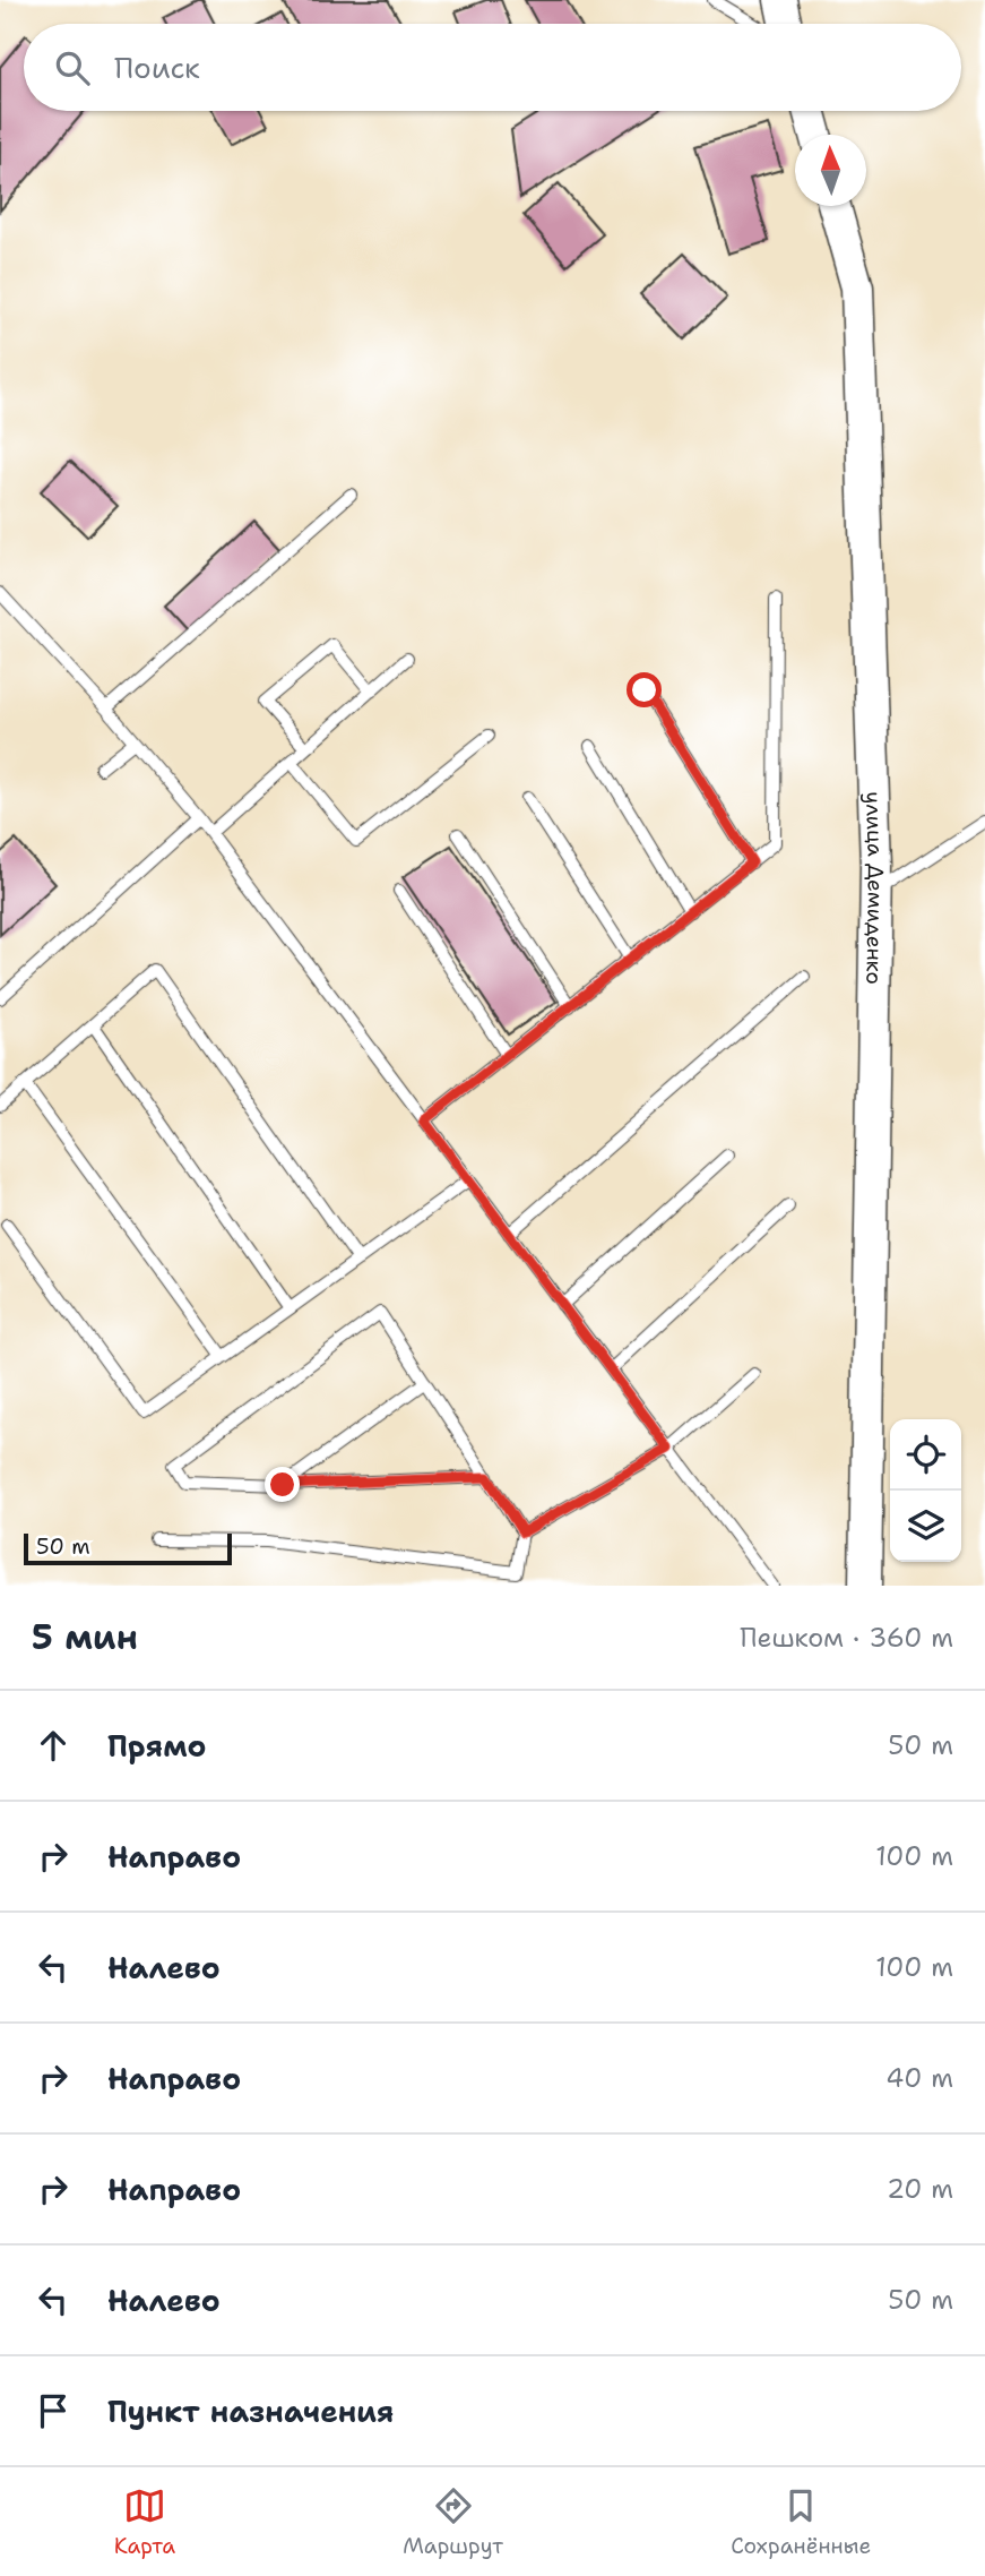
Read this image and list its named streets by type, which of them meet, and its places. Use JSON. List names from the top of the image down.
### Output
{
  "streets": {
    "main road": ["улица Демиденко"]
  },
  "scale_bar": "50 m",
  "north": "top",
  "page": {
    "search": "Поиск",
    "scale": "50 m",
    "heading": ["5 мин", "Пешком · 360 m"],
    "list": [
      ["Прямо", "50 m"],
      ["Направо", "100 m"],
      ["Налево", "100 m"],
      ["Направо", "40 m"],
      ["Направо", "20 m"],
      ["Налево", "50 m"],
      "Пункт назначения"
    ],
    "nav": ["Карта", "Маршрут", "Сохранённые"]
  }
}
